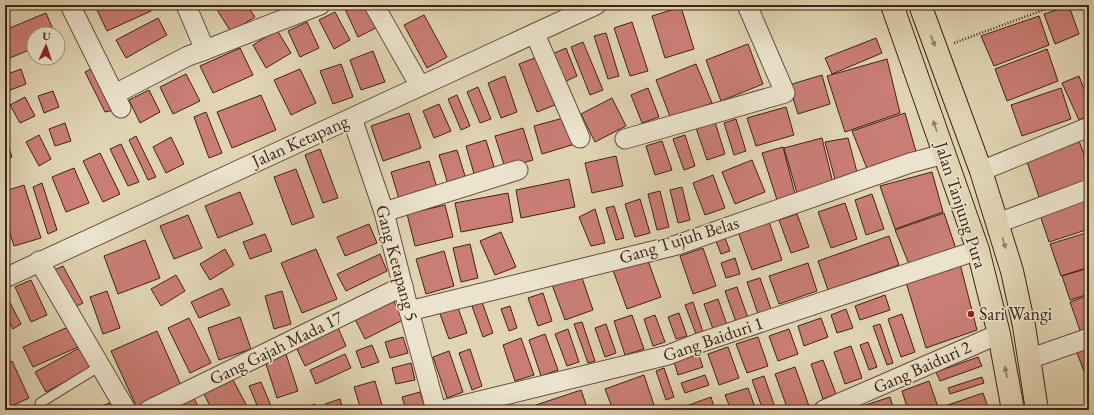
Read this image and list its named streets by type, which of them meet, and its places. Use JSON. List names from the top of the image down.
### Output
{
  "streets": {
    "highway": ["Jalan Tanjung Pura"],
    "street": [
      "Jalan Ketapang",
      "Gang Tujuh Belas",
      "Gang Ketapang 5",
      "Gang Baiduri 1",
      "Gang Gajah Mada 17",
      "Gang Baiduri 2"
    ]
  },
  "crossings": [
    ["Jalan Ketapang", "Gang Ketapang 5"],
    ["Jalan Tanjung Pura", "Gang Tujuh Belas"],
    ["Jalan Tanjung Pura", "Gang Baiduri 1"],
    ["Jalan Tanjung Pura", "Gang Baiduri 2"],
    ["Gang Tujuh Belas", "Gang Ketapang 5"],
    ["Gang Ketapang 5", "Gang Gajah Mada 17"]
  ],
  "places": ["Sari Wangi"],
  "north": "top"
}
